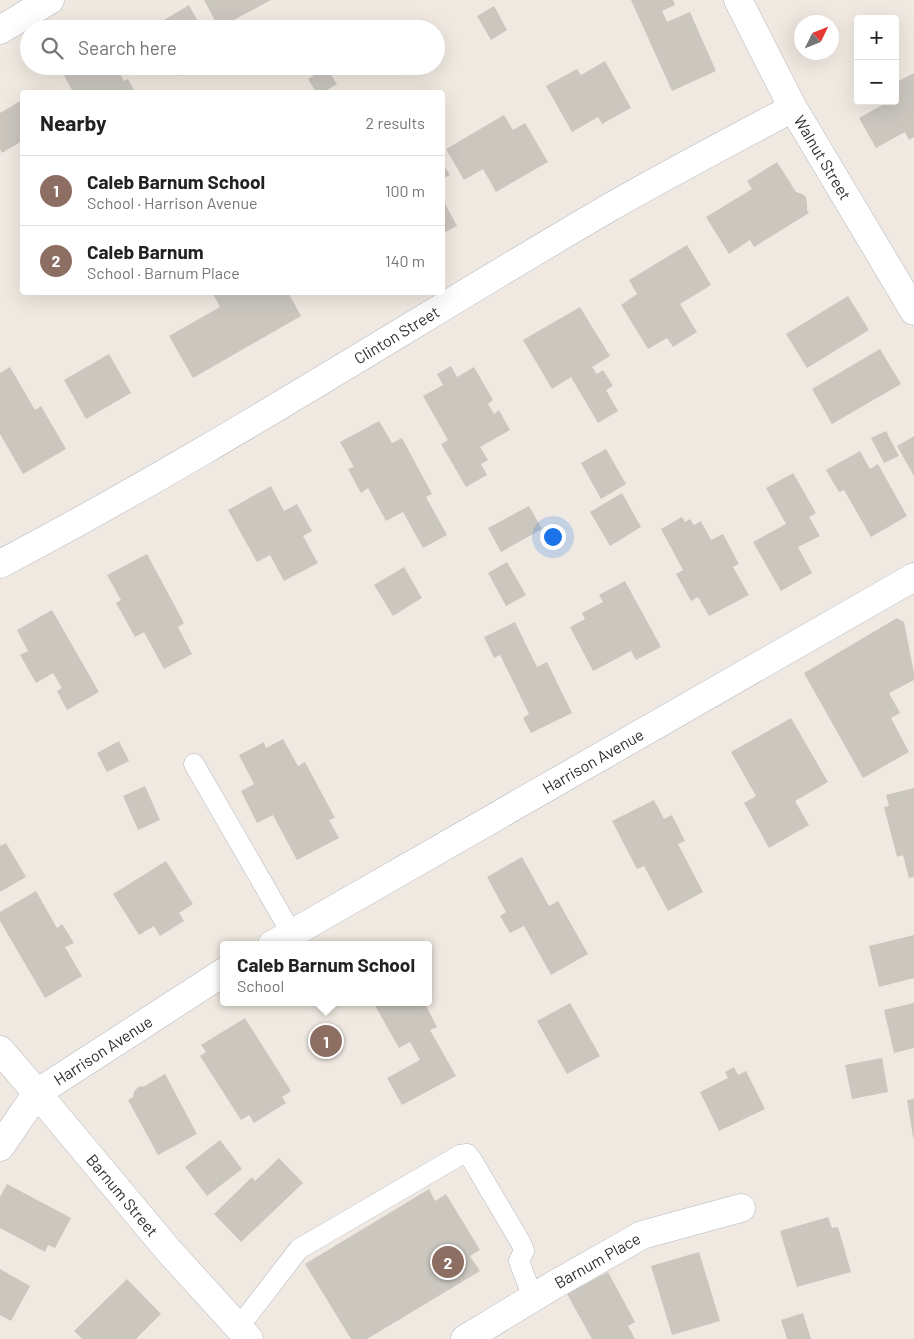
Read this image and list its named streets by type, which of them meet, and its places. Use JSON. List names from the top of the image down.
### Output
{
  "streets": {
    "street": [
      "Walnut Street",
      "Clinton Street",
      "Harrison Avenue",
      "Barnum Street",
      "Barnum Place"
    ]
  },
  "crossings": [
    ["Walnut Street", "Clinton Street"],
    ["Harrison Avenue", "Barnum Street"]
  ],
  "north": "top right",
  "page": {
    "map_buttons": ["+", "−"],
    "search": "Search here",
    "heading": ["Nearby", "2 results"],
    "list": [
      {
        "mark": "1",
        "name": "Caleb Barnum School",
        "note": "School · Harrison Avenue",
        "value": "100 m"
      },
      {
        "mark": "2",
        "name": "Caleb Barnum",
        "note": "School · Barnum Place",
        "value": "140 m"
      }
    ],
    "popup": ["Caleb Barnum School", "School"],
    "pins": ["1", "2"]
  }
}
